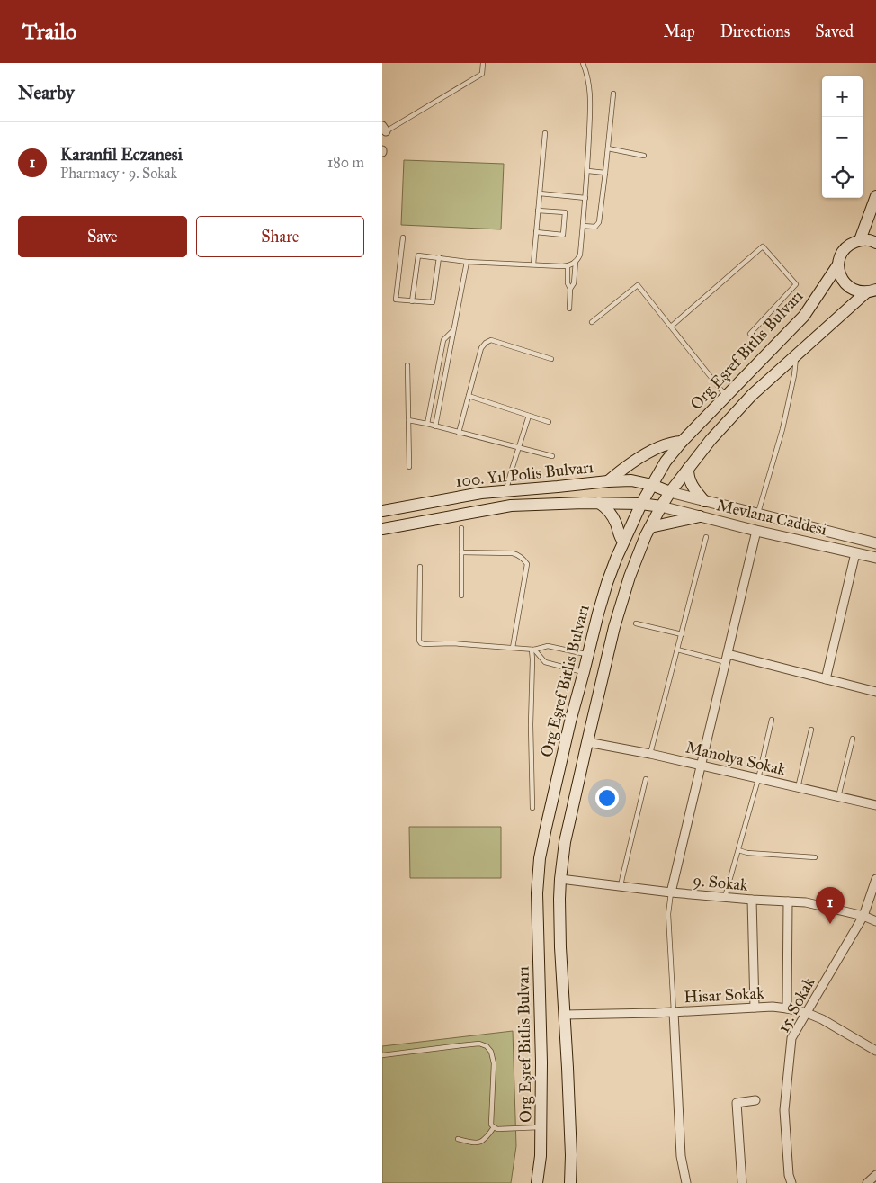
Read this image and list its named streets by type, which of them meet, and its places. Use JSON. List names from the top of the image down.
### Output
{
  "streets": {
    "main road": ["Org Eşref Bitlis Bulvarı", "100. Yıl Polis Bulvarı"],
    "street": [
      "Mevlana Caddesi",
      "Manolya Sokak",
      "9. Sokak",
      "Hisar Sokak",
      "15. Sokak"
    ]
  },
  "crossings": [
    ["Org Eşref Bitlis Bulvarı", "100. Yıl Polis Bulvarı"],
    ["100. Yıl Polis Bulvarı", "Mevlana Caddesi"],
    ["9. Sokak", "15. Sokak"],
    ["Hisar Sokak", "15. Sokak"]
  ],
  "page": {
    "header": "Trailo",
    "nav": ["Map", "Directions", "Saved"],
    "heading": "Nearby",
    "map_buttons": ["+", "−"],
    "list": [
      {
        "mark": "1",
        "name": "Karanfil Eczanesi",
        "note": "Pharmacy · 9. Sokak",
        "value": "180 m"
      }
    ],
    "buttons": ["Save", "Share"],
    "pins": "1"
  }
}
